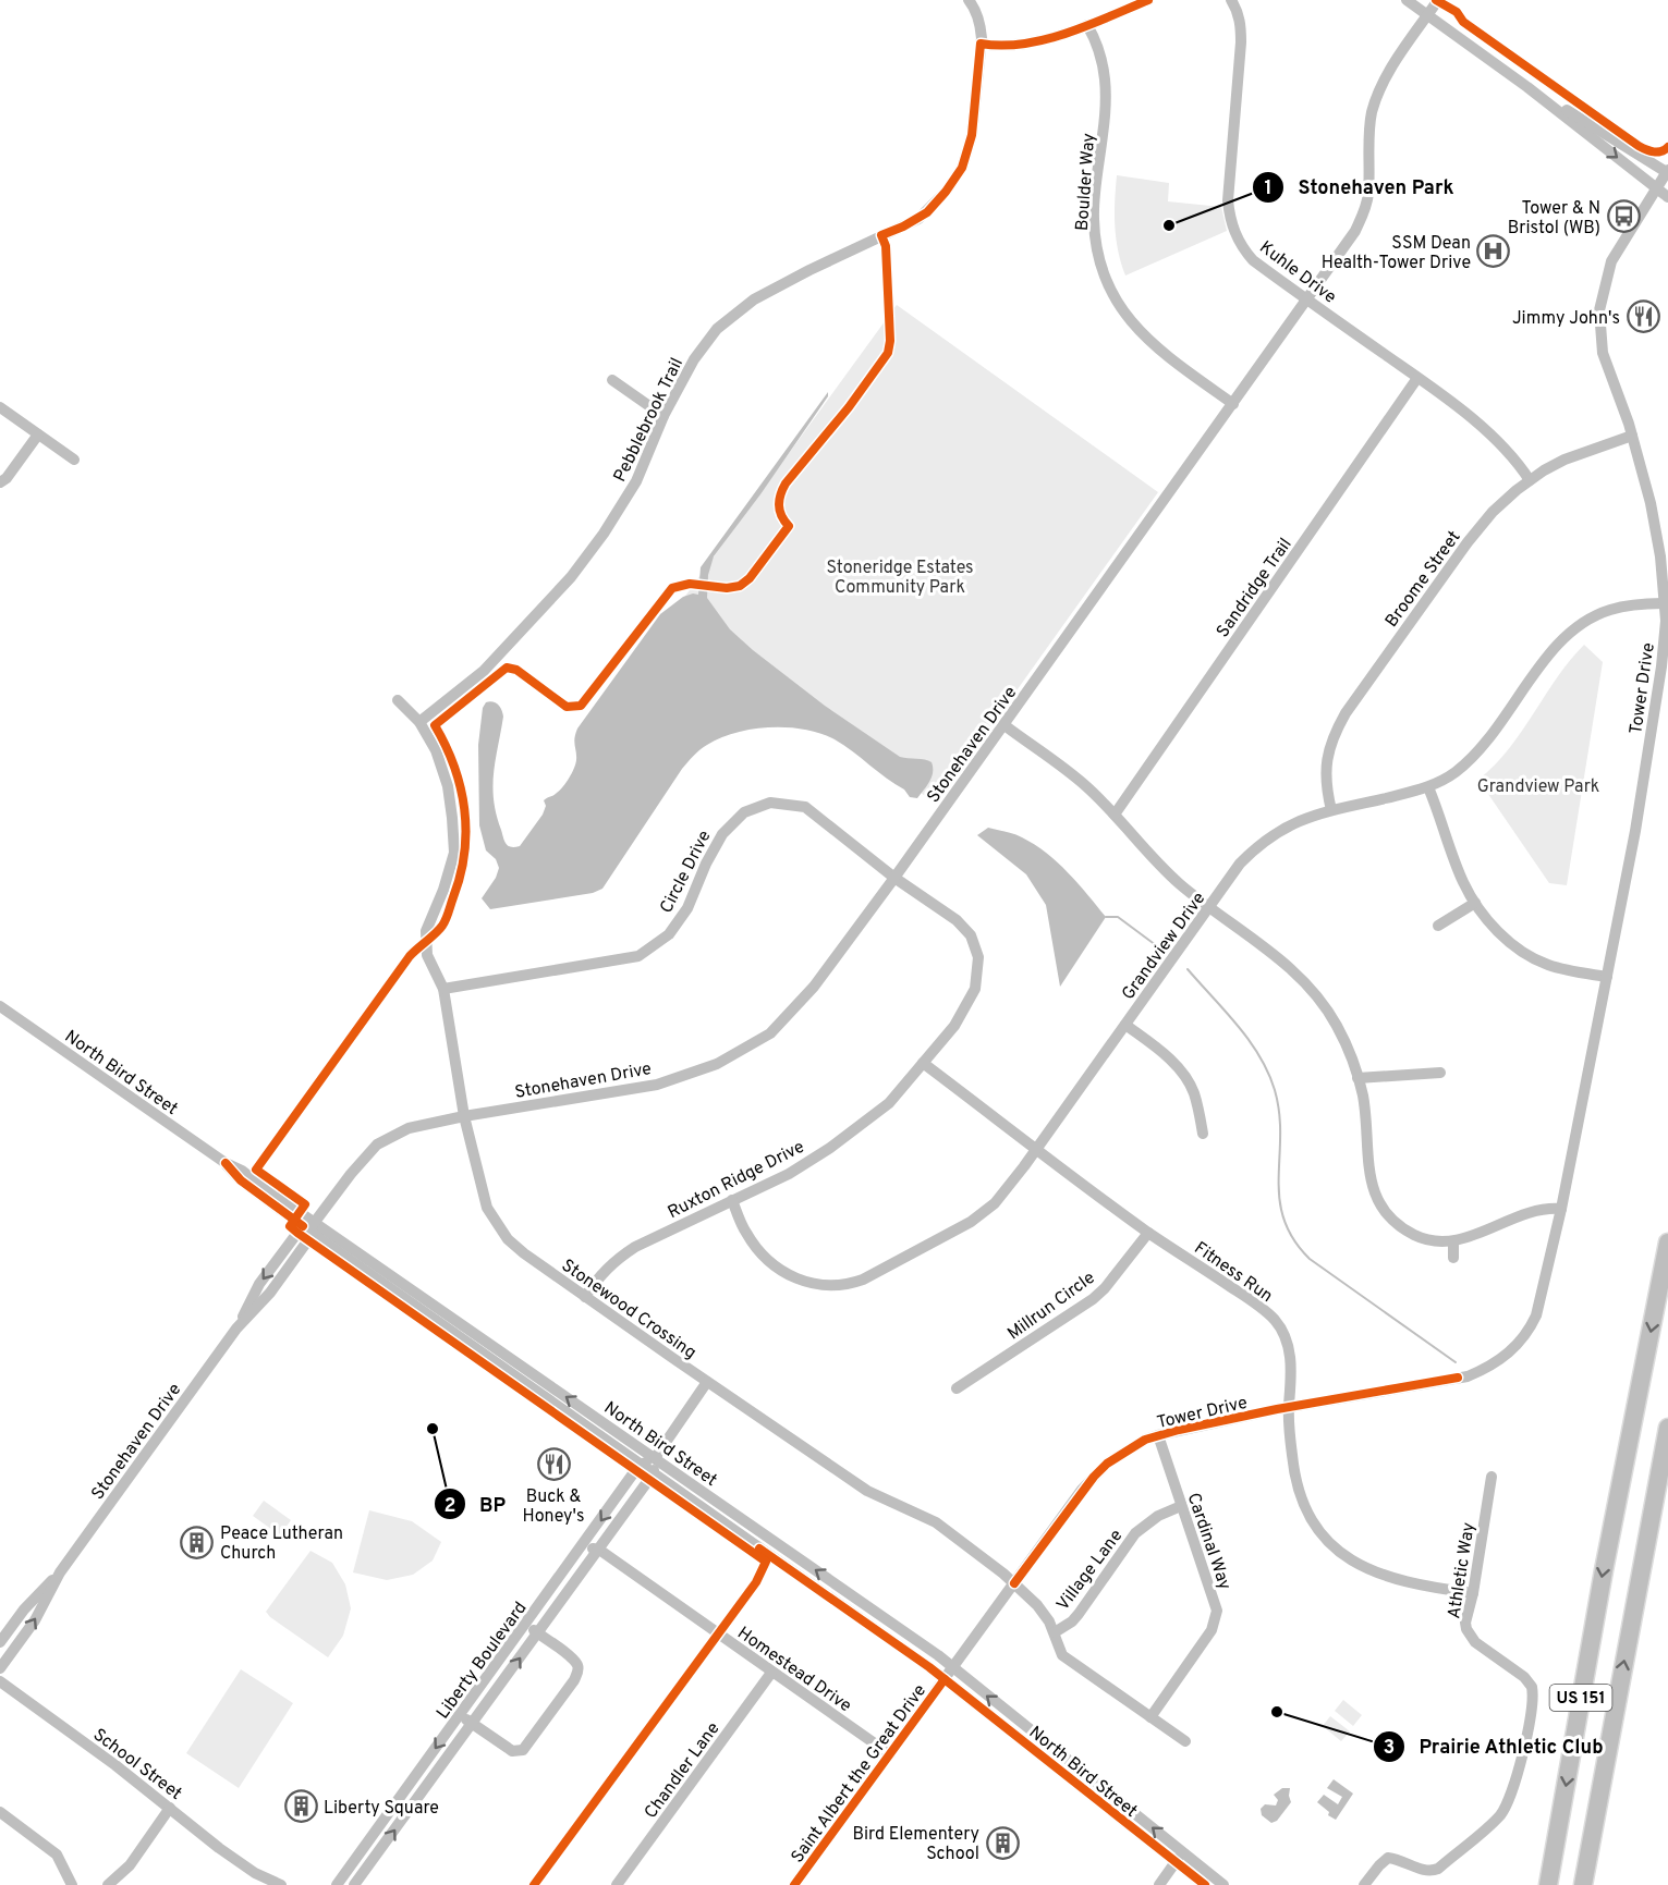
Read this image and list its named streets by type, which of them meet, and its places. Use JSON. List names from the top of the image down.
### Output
{
  "streets": {
    "highway": ["US 151"],
    "street": [
      "Boulder Way",
      "Kuhle Drive",
      "Pebblebrook Trail",
      "Broome Street",
      "Sandridge Trail",
      "Tower Drive",
      "Stonehaven Drive",
      "Circle Drive",
      "Grandview Drive",
      "North Bird Street",
      "Ruxton Ridge Drive",
      "Fitness Run",
      "Millrun Circle",
      "Stonewood Crossing",
      "Cardinal Way",
      "Village Lane",
      "Athletic Way",
      "Liberty Boulevard",
      "Homestead Drive",
      "School Street",
      "Chandler Lane",
      "Saint Albert the Great Drive"
    ]
  },
  "crossings": [
    ["Boulder Way", "Stonehaven Drive"],
    ["Kuhle Drive", "Broome Street"],
    ["Kuhle Drive", "Sandridge Trail"],
    ["Kuhle Drive", "Stonehaven Drive"],
    ["Pebblebrook Trail", "Stonewood Crossing"],
    ["Broome Street", "Tower Drive"],
    ["Broome Street", "Grandview Drive"],
    ["Tower Drive", "Grandview Drive"],
    ["Tower Drive", "North Bird Street"],
    ["Tower Drive", "Fitness Run"],
    ["Tower Drive", "Stonewood Crossing"],
    ["Tower Drive", "Cardinal Way"],
    ["Tower Drive", "Saint Albert the Great Drive"],
    ["Stonehaven Drive", "Circle Drive"],
    ["Stonehaven Drive", "North Bird Street"],
    ["Stonehaven Drive", "Ruxton Ridge Drive"],
    ["Stonehaven Drive", "Stonewood Crossing"],
    ["Circle Drive", "Ruxton Ridge Drive"],
    ["Circle Drive", "Stonewood Crossing"],
    ["Grandview Drive", "Ruxton Ridge Drive"],
    ["Grandview Drive", "Fitness Run"],
    ["North Bird Street", "Liberty Boulevard"],
    ["North Bird Street", "Saint Albert the Great Drive"],
    ["Ruxton Ridge Drive", "Fitness Run"],
    ["Ruxton Ridge Drive", "Stonewood Crossing"],
    ["Fitness Run", "Millrun Circle"],
    ["Fitness Run", "Athletic Way"],
    ["Stonewood Crossing", "Cardinal Way"],
    ["Stonewood Crossing", "Village Lane"],
    ["Stonewood Crossing", "Liberty Boulevard"],
    ["Cardinal Way", "Village Lane"],
    ["Liberty Boulevard", "Homestead Drive"],
    ["Homestead Drive", "Chandler Lane"],
    ["Homestead Drive", "Saint Albert the Great Drive"]
  ],
  "parks": ["Stoneridge Estates Community Park", "Grandview Park"],
  "places": {
    "bus stop": ["Tower & N Bristol (WB)"],
    "other": ["Stonehaven Park", "BP", "Prairie Athletic Club"],
    "hospital": ["SSM Dean Health-Tower Drive"],
    "restaurant": ["Jimmy John's", "Buck & Honey's"],
    "building": ["Peace Lutheran Church", "Liberty Square", "Bird Elementery School"]
  }
}
